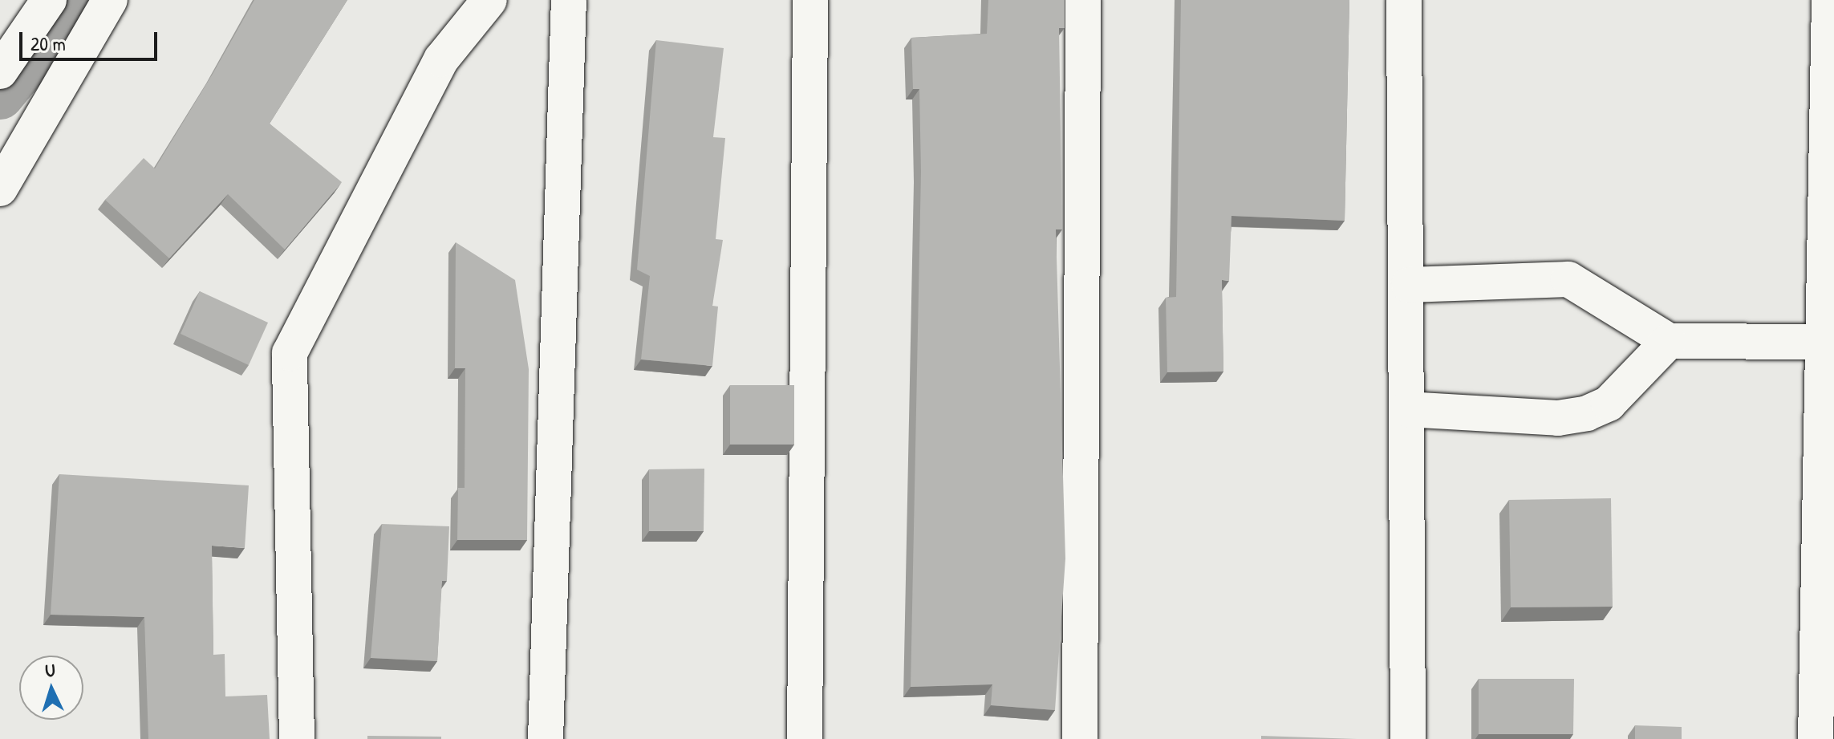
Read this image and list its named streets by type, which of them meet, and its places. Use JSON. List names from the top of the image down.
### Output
{
  "scale_bar": "20 m",
  "north": "top"
}
